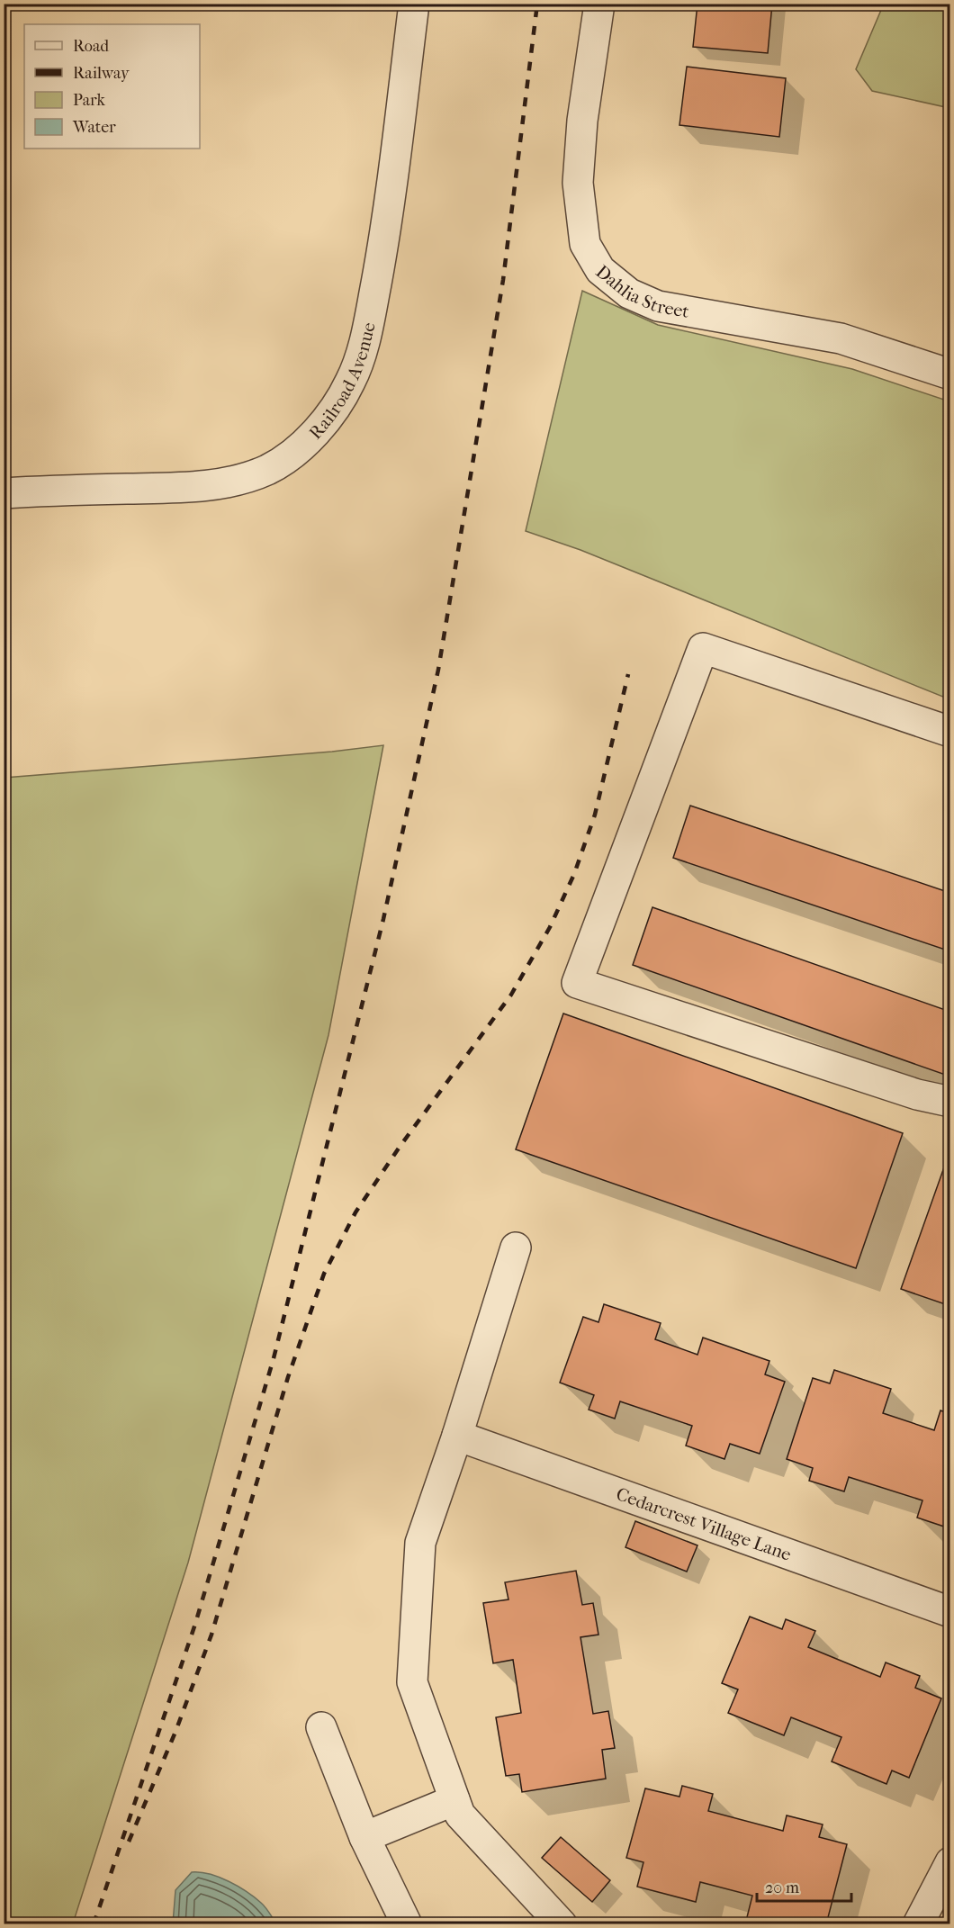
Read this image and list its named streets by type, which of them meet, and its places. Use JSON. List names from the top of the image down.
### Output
{
  "streets": {
    "street": ["Dahlia Street", "Railroad Avenue", "Cedarcrest Village Lane"]
  },
  "legend": [
    "Road",
    "Railway",
    "Park",
    "Water"
  ],
  "scale_bar": "20 m"
}
